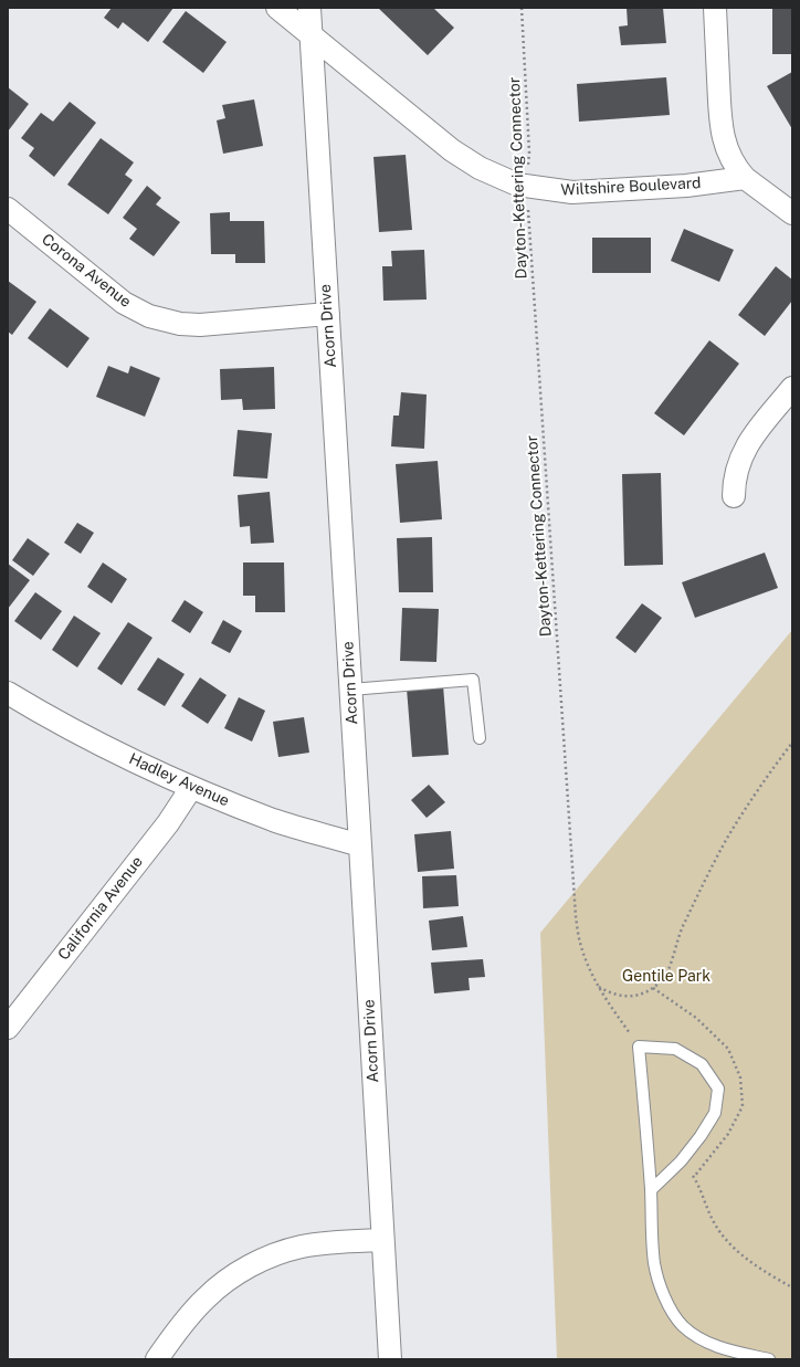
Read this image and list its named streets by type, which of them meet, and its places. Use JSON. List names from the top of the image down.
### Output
{
  "streets": {
    "street": [
      "Wiltshire Boulevard",
      "Corona Avenue",
      "Acorn Drive",
      "Hadley Avenue",
      "California Avenue"
    ],
    "path": ["Dayton-Kettering Connector"]
  },
  "crossings": [
    ["Dayton-Kettering Connector", "Wiltshire Boulevard"],
    ["Wiltshire Boulevard", "Acorn Drive"],
    ["Corona Avenue", "Acorn Drive"],
    ["Acorn Drive", "Hadley Avenue"],
    ["Hadley Avenue", "California Avenue"]
  ],
  "parks": ["Gentile Park"]
}
